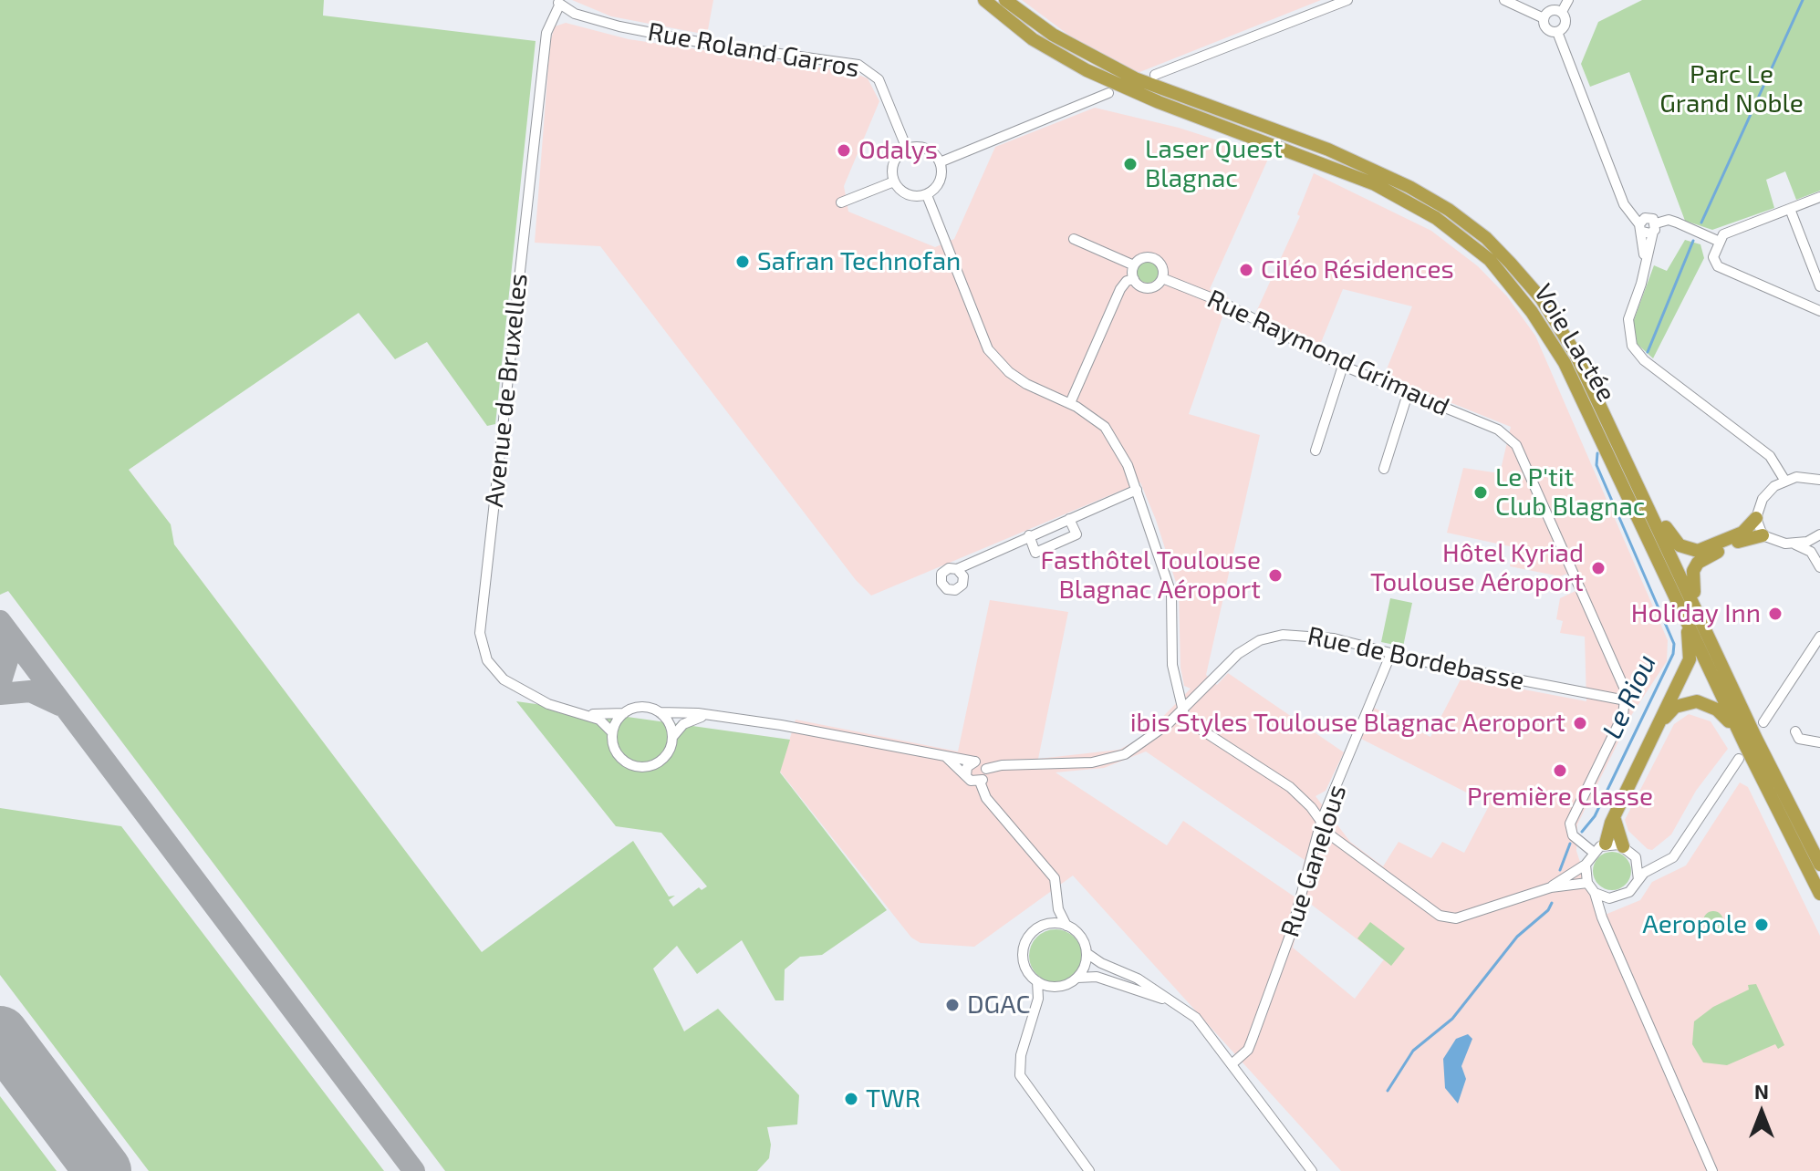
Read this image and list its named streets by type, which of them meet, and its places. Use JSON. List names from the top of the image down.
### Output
{
  "streets": {
    "highway": ["Voie Lactée"],
    "street": [
      "Rue Roland Garros",
      "Rue Raymond Grimaud",
      "Avenue de Bruxelles",
      "Rue de Bordebasse",
      "Rue Ganelous"
    ]
  },
  "crossings": [
    ["Rue Roland Garros", "Avenue de Bruxelles"],
    ["Rue Raymond Grimaud", "Rue de Bordebasse"],
    ["Rue de Bordebasse", "Rue Ganelous"]
  ],
  "water": ["Le Riou"],
  "parks": ["Parc Le Grand Noble"],
  "places": [
    "Odalys",
    "Laser Quest Blagnac",
    "Safran Technofan",
    "Ciléo Résidences",
    "Le P'tit Club Blagnac",
    "Hôtel Kyriad Toulouse Aéroport",
    "Fasthôtel Toulouse Blagnac Aéroport",
    "Holiday Inn",
    "ibis Styles Toulouse Blagnac Aeroport",
    "Première Classe",
    "Aeropole",
    "DGAC",
    "TWR"
  ],
  "north": "top"
}
